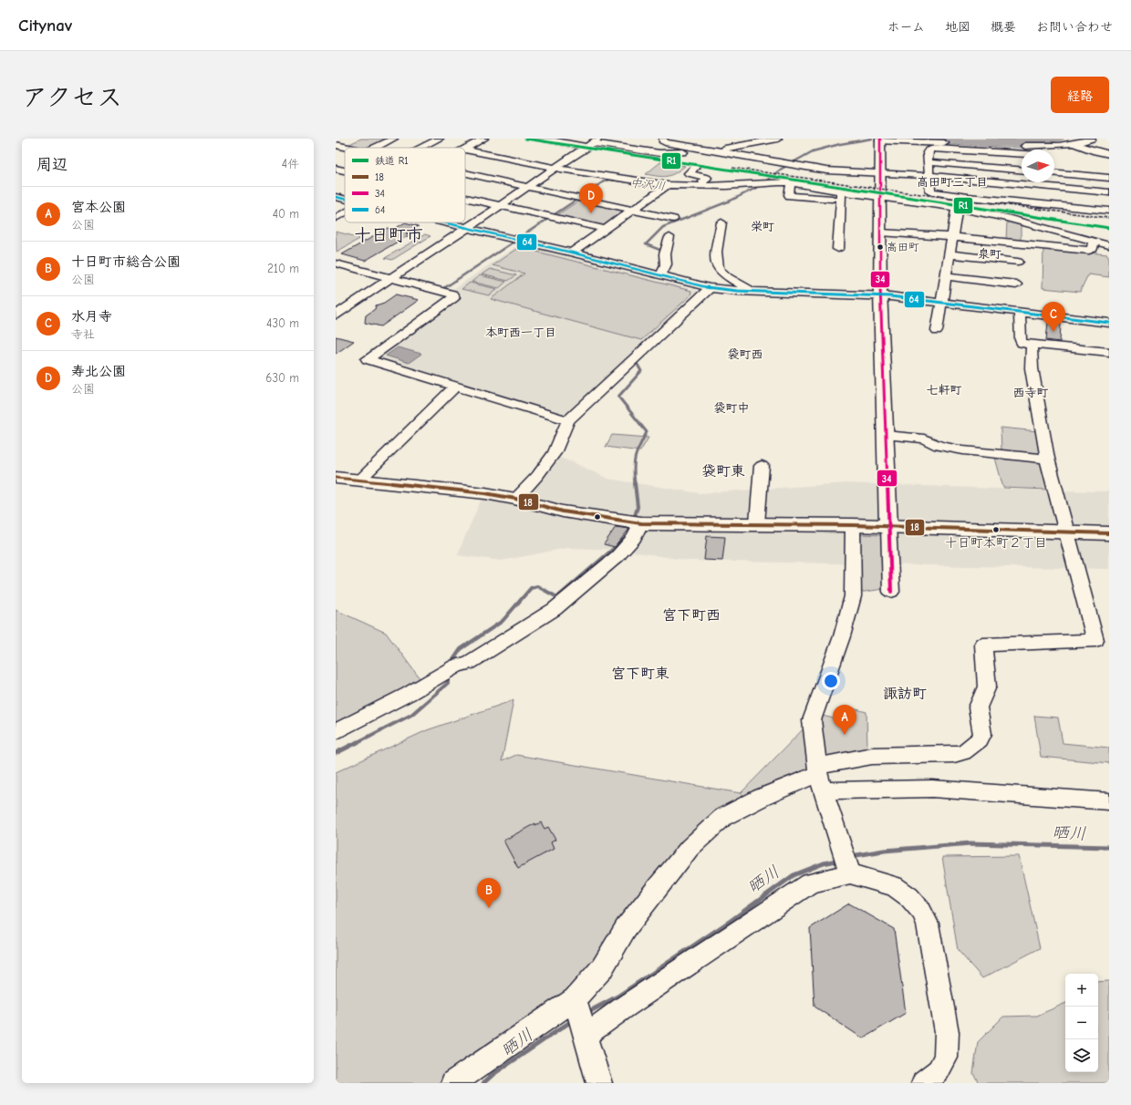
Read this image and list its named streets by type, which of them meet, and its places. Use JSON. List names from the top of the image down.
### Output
{
  "districts": [
    "高田町三丁目",
    "栄町",
    "十日町市",
    "泉町",
    "本町西一丁目",
    "袋町西",
    "七軒町",
    "西寺町",
    "袋町中",
    "袋町東",
    "宮下町西",
    "宮下町東",
    "諏訪町"
  ],
  "water": ["中沢川", "晒川"],
  "places": ["高田町", "十日町本町２丁目"],
  "lines": [
    "rail line R1",
    "transit line 34",
    "transit line 64",
    "transit line 18"
  ],
  "legend": [
    "鉄道 R1",
    "18",
    "34",
    "64"
  ],
  "north": "right",
  "page": {
    "header": "Citynav",
    "nav": [
      "ホーム",
      "地図",
      "概要",
      "お問い合わせ"
    ],
    "title": "アクセス",
    "buttons": "経路",
    "heading": ["周辺", "4件"],
    "pins": [
      "D",
      "C",
      "A",
      "B"
    ],
    "list": [
      {
        "mark": "A",
        "name": "宮本公園",
        "note": "公園",
        "value": "40 m"
      },
      {
        "mark": "B",
        "name": "十日町市総合公園",
        "note": "公園",
        "value": "210 m"
      },
      {
        "mark": "C",
        "name": "水月寺",
        "note": "寺社",
        "value": "430 m"
      },
      {
        "mark": "D",
        "name": "寿北公園",
        "note": "公園",
        "value": "630 m"
      }
    ],
    "map_buttons": ["+", "−"]
  }
}
